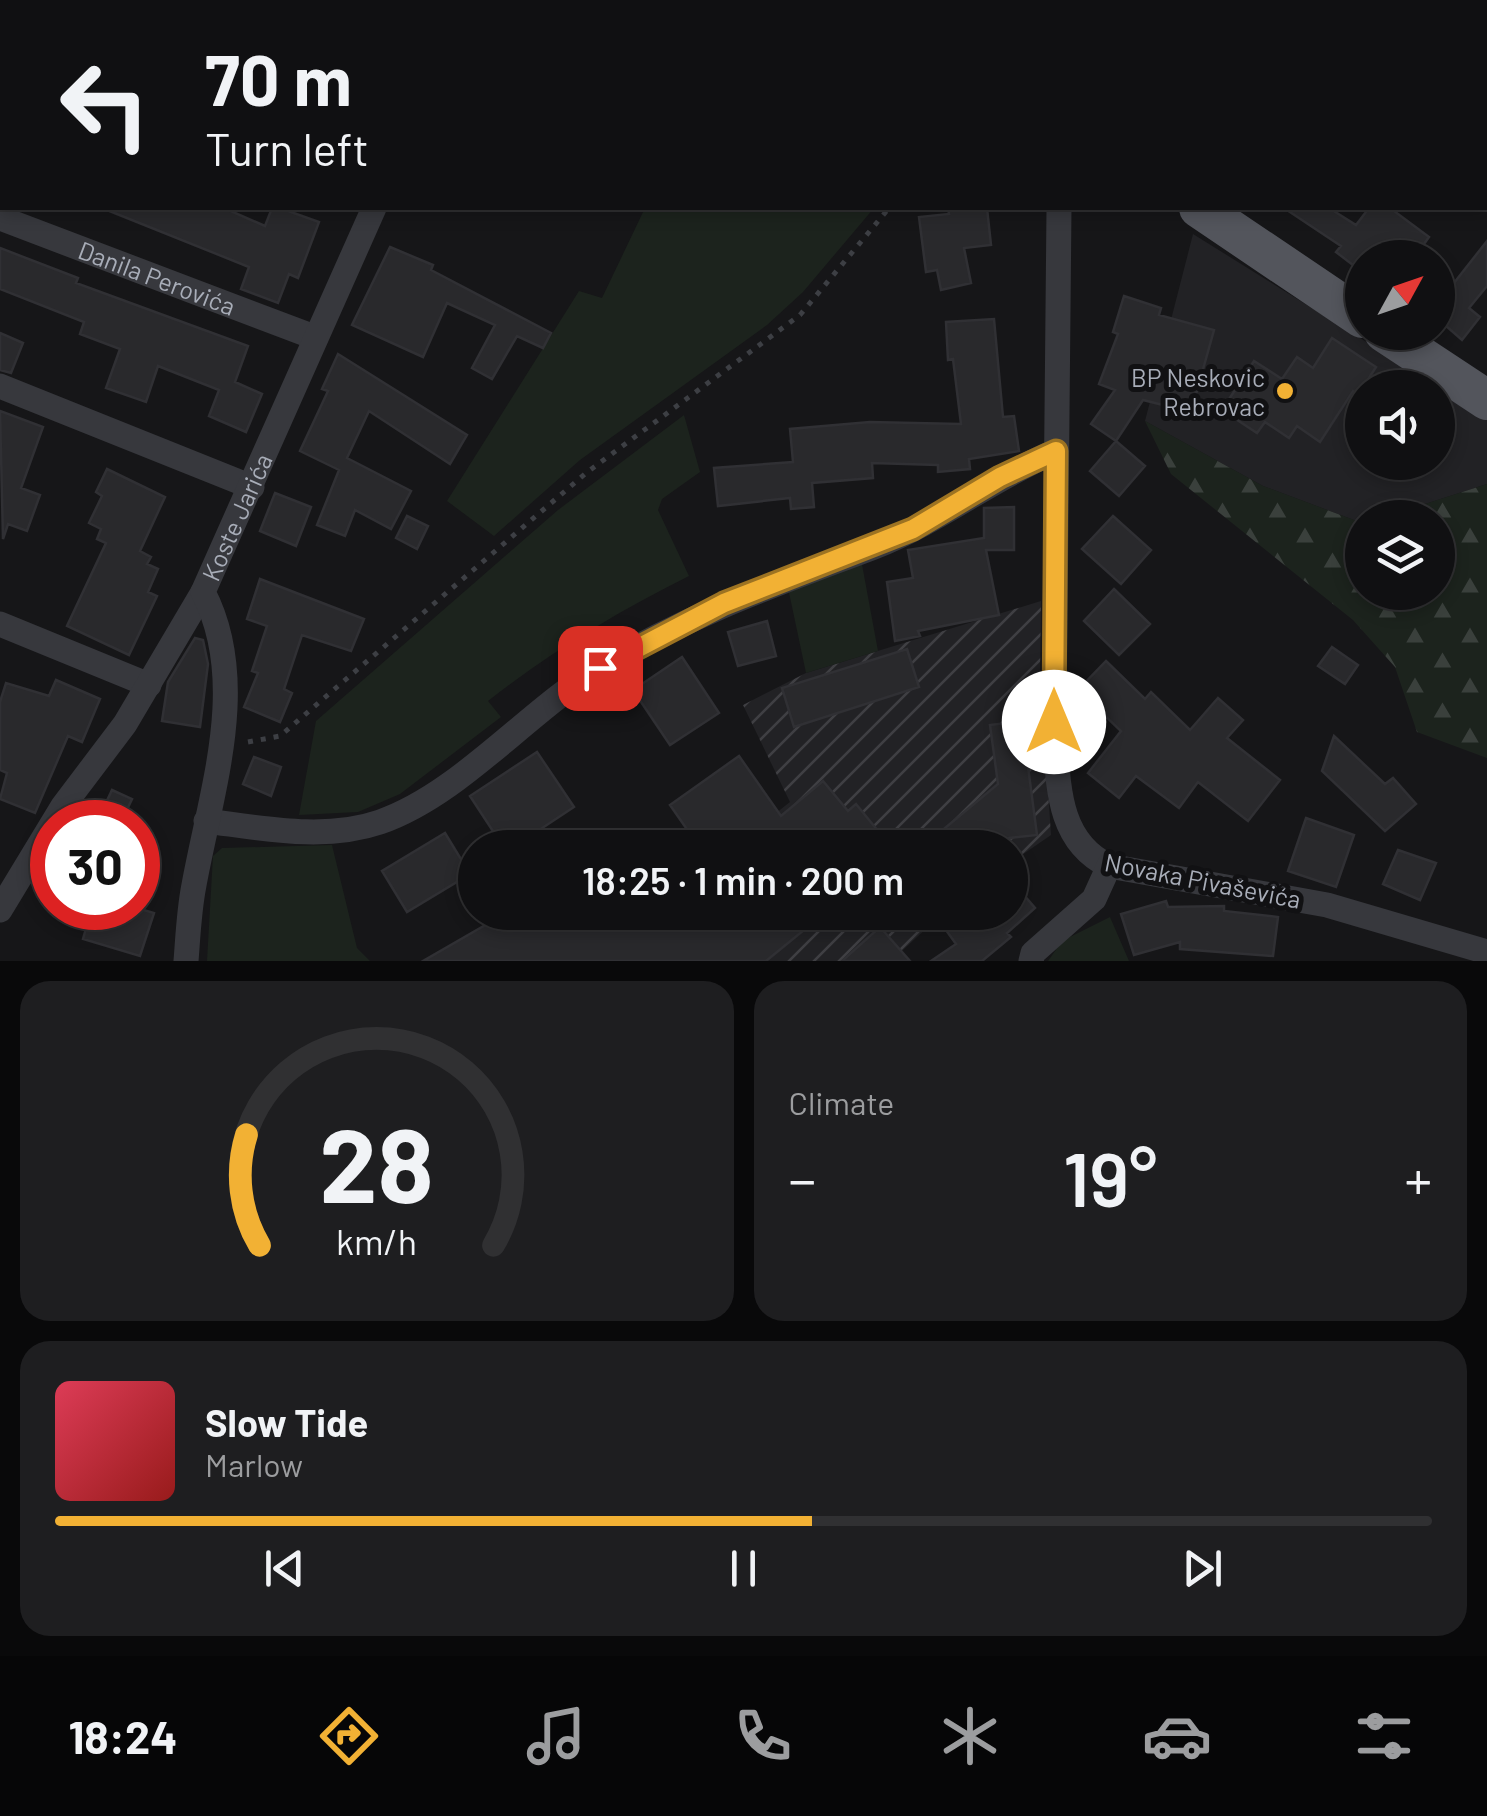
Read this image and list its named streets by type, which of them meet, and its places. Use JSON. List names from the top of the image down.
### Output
{
  "streets": {
    "street": ["Danila Perovića", "Koste Jarića", "Novaka Pivaševića"]
  },
  "crossings": [
    ["Danila Perovića", "Koste Jarića"]
  ],
  "places": ["BP Neskovic Rebrovac"],
  "north": "top right",
  "page": {
    "turn": ["70 m", "Turn left"],
    "limit": "30",
    "trip": "18:25 · 1 min · 200 m",
    "tile": "Climate",
    "heat": ["−", "19°", "+"],
    "song": ["Slow Tide", "Marlow"],
    "tabs": "18:24",
    "gauge": ["28", "km/h"]
  }
}
